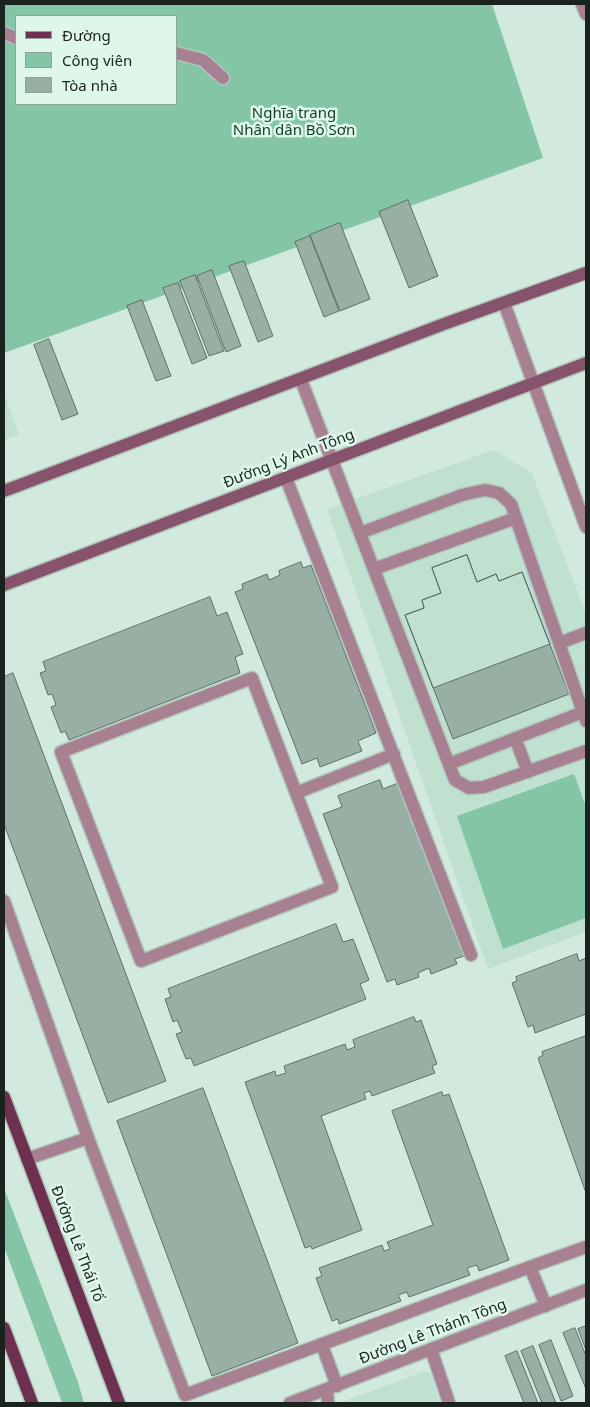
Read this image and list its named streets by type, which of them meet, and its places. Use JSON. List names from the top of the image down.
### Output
{
  "streets": {
    "main road": ["Đường Lý Anh Tông", "Đường Lê Thái Tổ"],
    "street": ["Đường Lê Thánh Tông"]
  },
  "parks": ["Nghĩa trang Nhân dân Bồ Sơn"],
  "legend": ["Đường", "Công viên", "Tòa nhà"]
}
